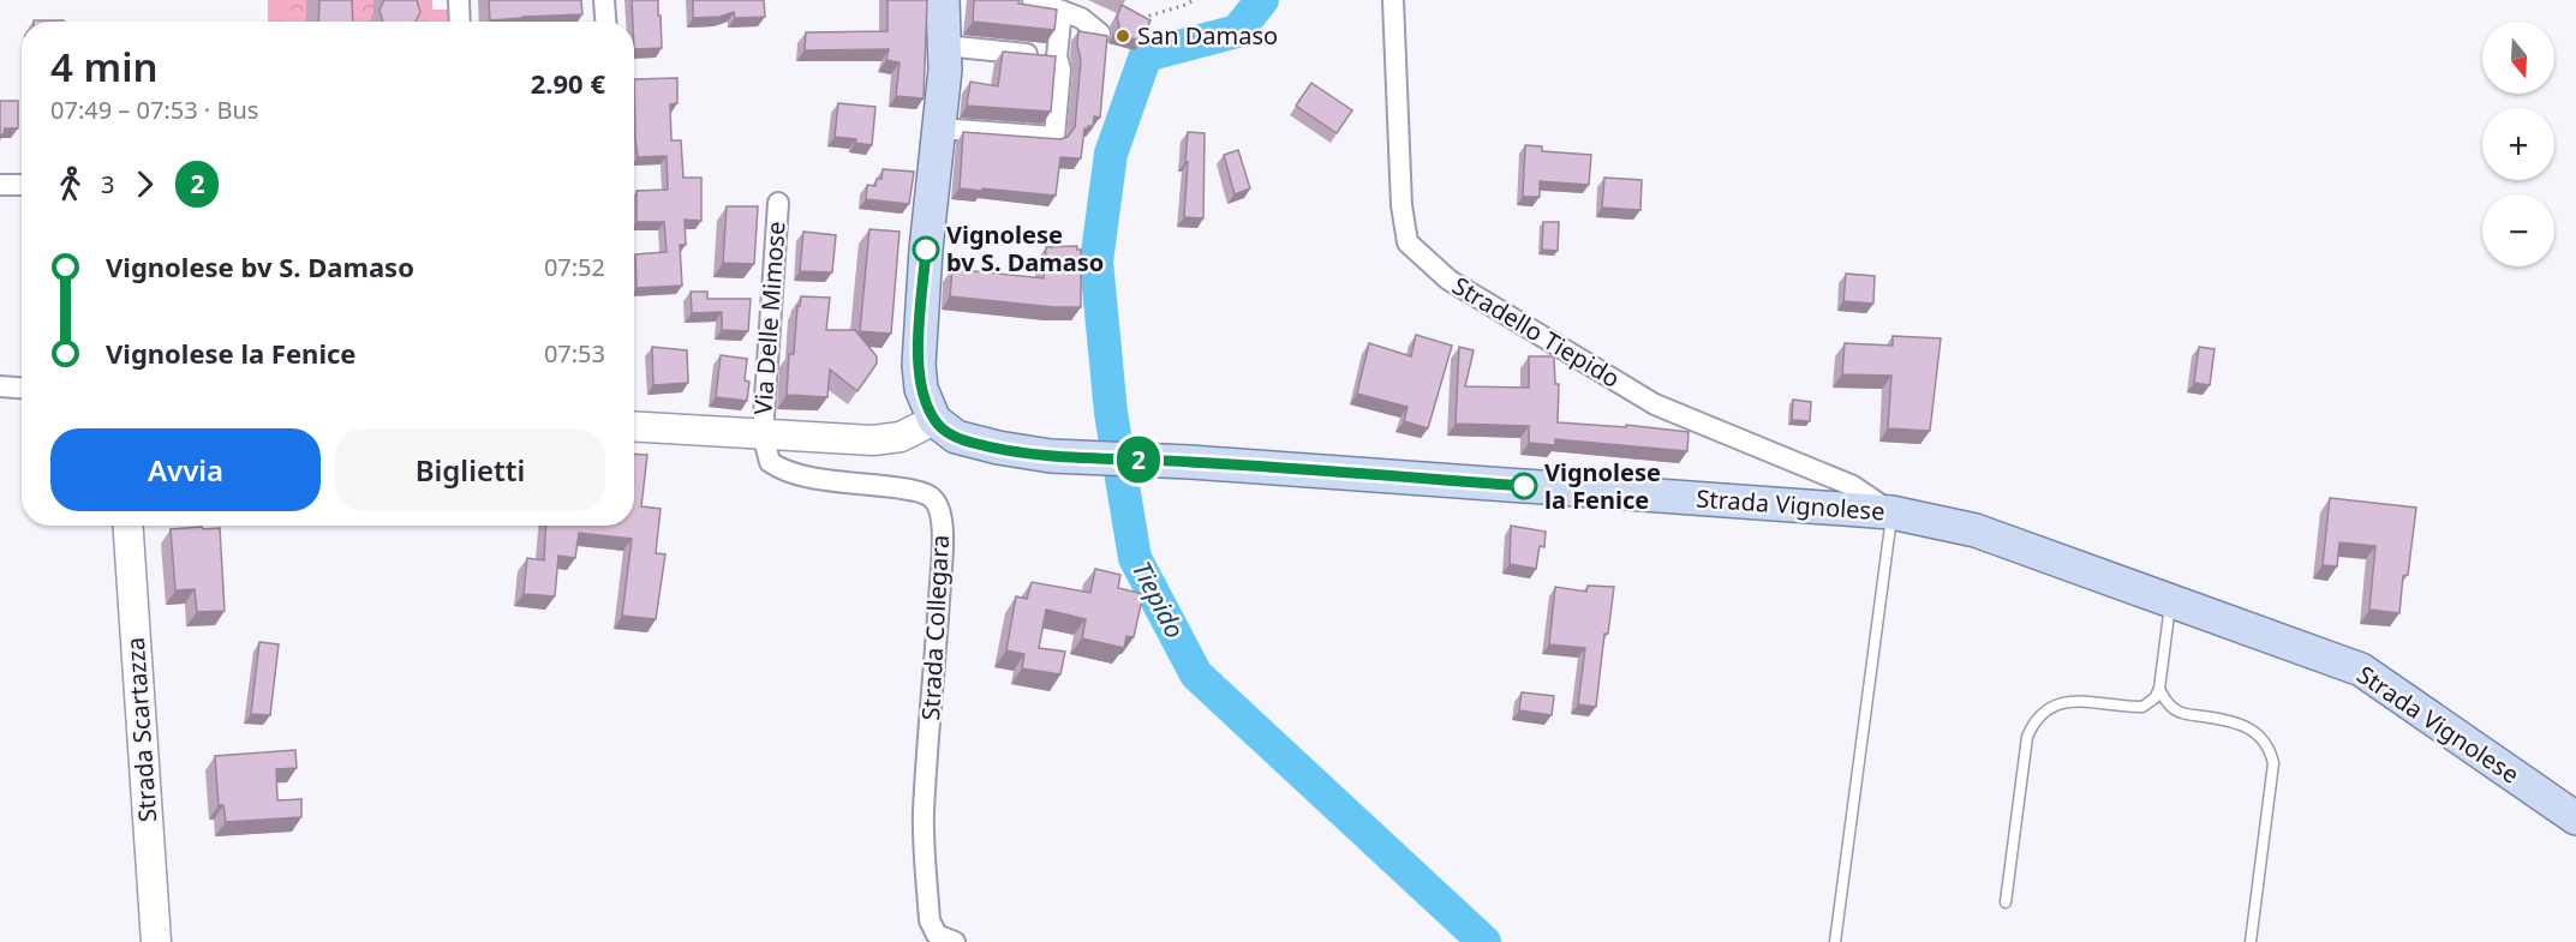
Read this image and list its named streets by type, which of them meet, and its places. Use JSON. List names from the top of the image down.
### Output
{
  "streets": {
    "main road": ["Strada Vignolese"],
    "street": [
      "Via Delle Mimose",
      "Stradello Tiepido",
      "Strada Collegara",
      "Strada Scartazza"
    ]
  },
  "crossings": [
    ["Via Delle Mimose", "Strada Collegara"],
    ["Stradello Tiepido", "Strada Vignolese"]
  ],
  "water": ["Tiepido"],
  "places": ["San Damaso", "Vignolese bv S. Damaso", "Vignolese la Fenice"],
  "lines": ["bus line 2"],
  "north": "bottom",
  "page": {
    "on_map": "2",
    "map_buttons": ["+", "−"],
    "heading": ["4 min", "07:49 – 07:53 · Bus", "2.90 €"],
    "legs": ["3", "2"],
    "list": [
      {
        "name": "Vignolese bv S. Damaso",
        "value": "07:52"
      },
      {
        "name": "Vignolese la Fenice",
        "value": "07:53"
      }
    ],
    "buttons": ["Avvia", "Biglietti"]
  }
}
